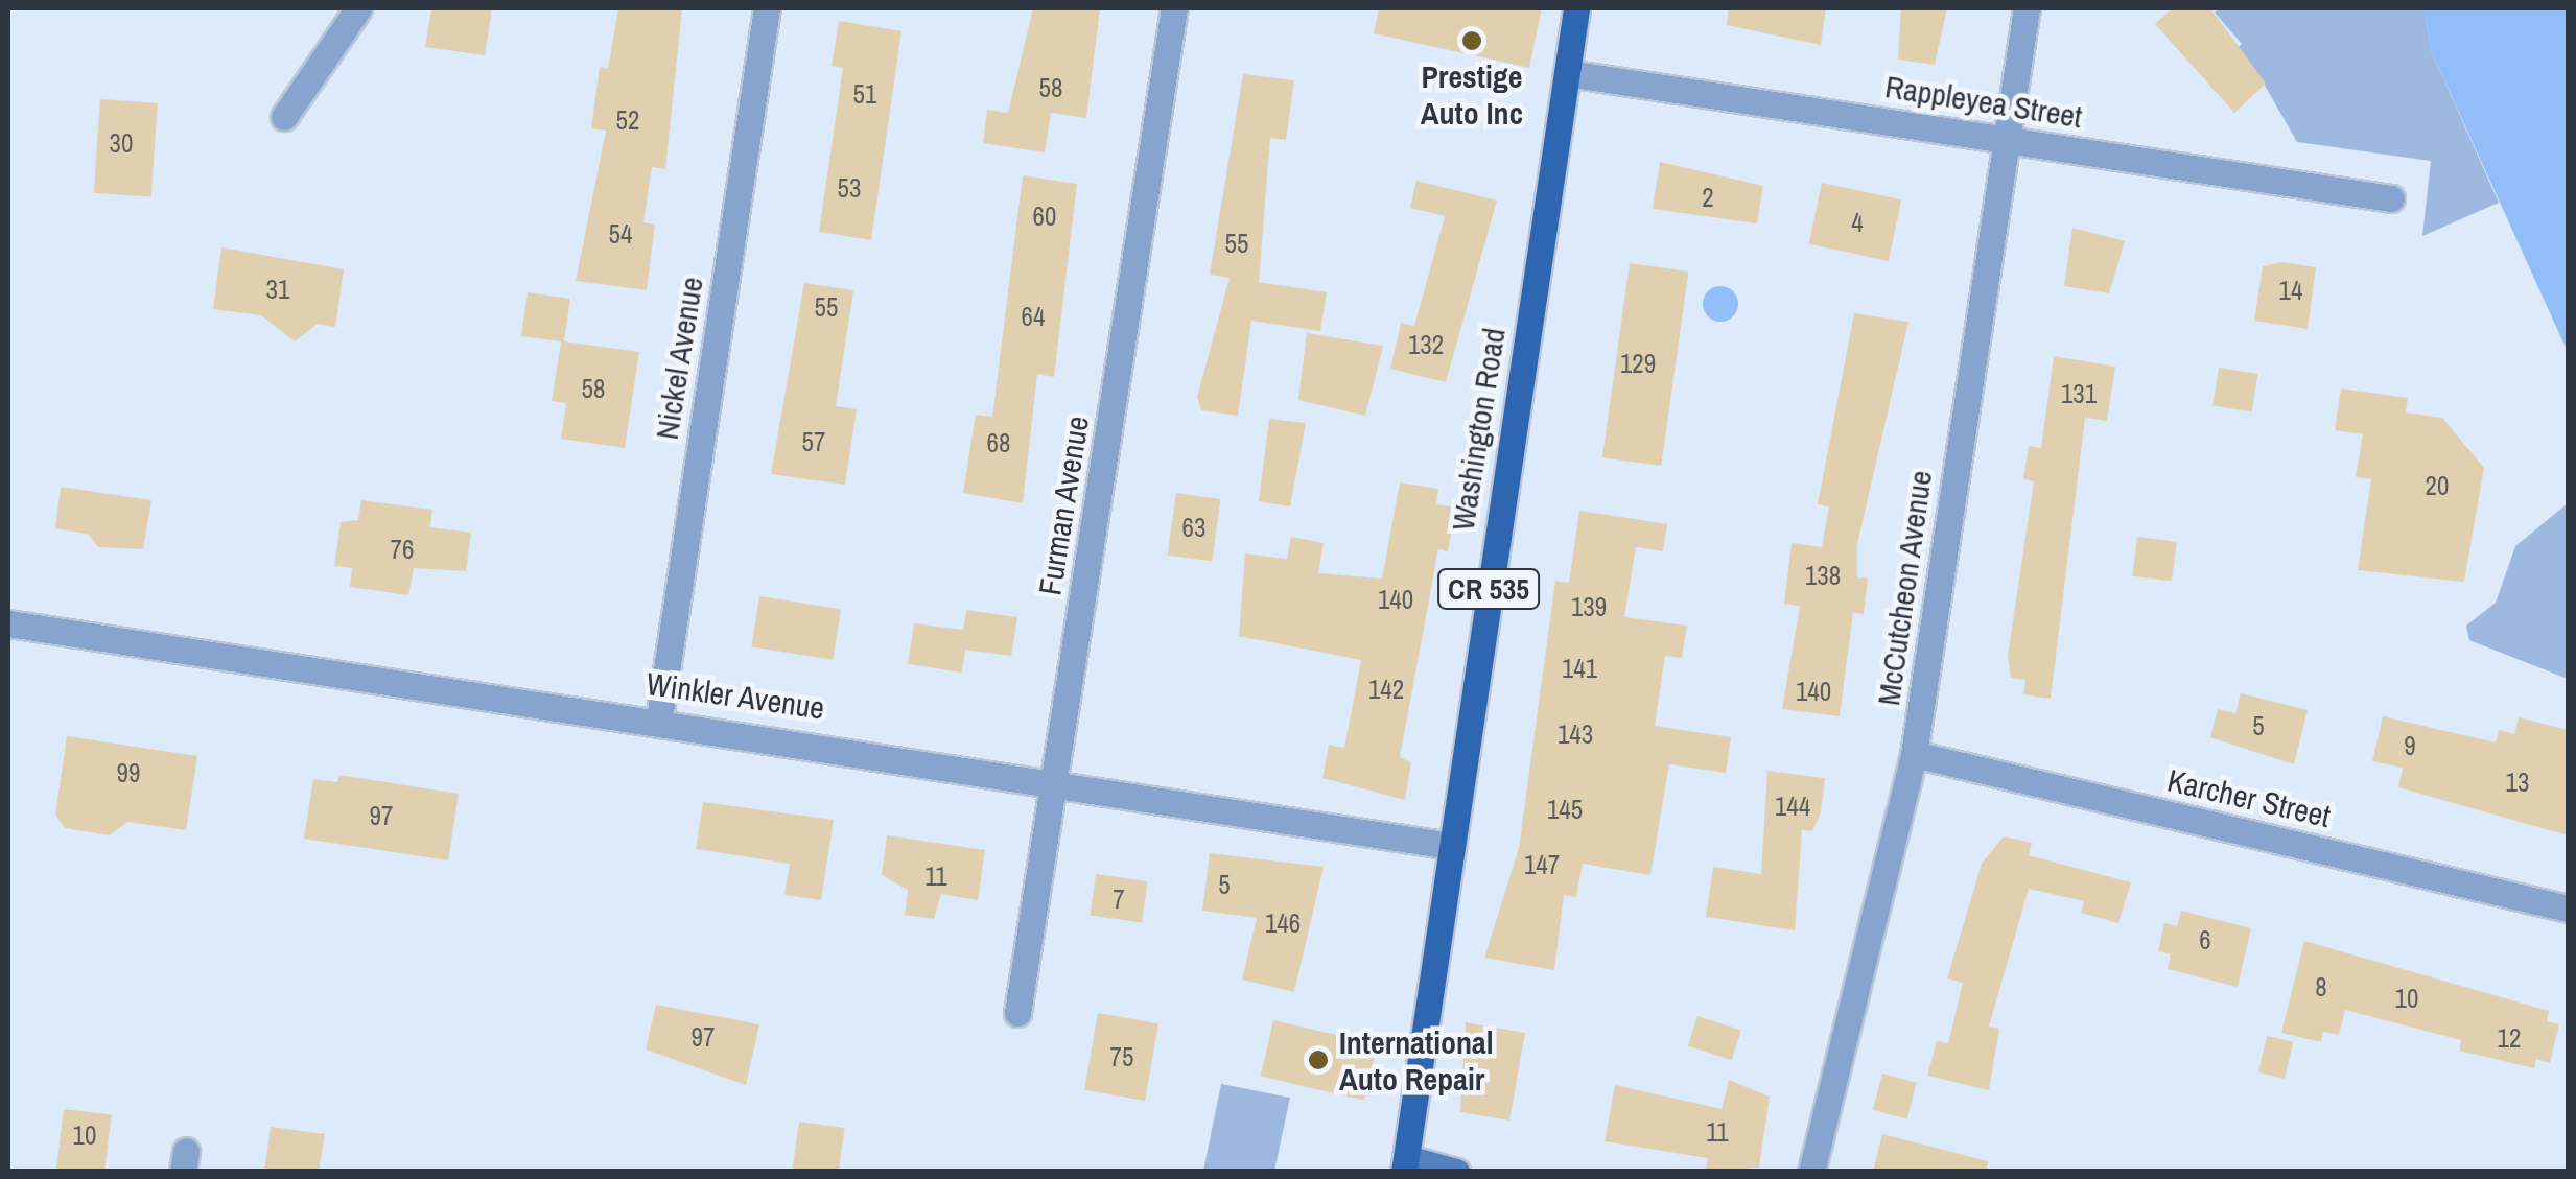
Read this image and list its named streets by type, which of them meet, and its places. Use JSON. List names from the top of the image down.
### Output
{
  "streets": {
    "main road": ["Washington Road", "CR 535"],
    "street": [
      "Rappleyea Street",
      "Nickel Avenue",
      "Furman Avenue",
      "McCutcheon Avenue",
      "Winkler Avenue",
      "Karcher Street"
    ]
  },
  "crossings": [
    ["Rappleyea Street", "Washington Road"],
    ["Rappleyea Street", "McCutcheon Avenue"],
    ["Nickel Avenue", "Winkler Avenue"],
    ["Washington Road", "Winkler Avenue"],
    ["Furman Avenue", "Winkler Avenue"],
    ["McCutcheon Avenue", "Karcher Street"]
  ],
  "places": ["Prestige Auto Inc", "International Auto Repair"],
  "house_numbers": [
    "58",
    "51",
    "52",
    "30",
    "53",
    "2",
    "60",
    "4",
    "54",
    "55",
    "31",
    "14",
    "55",
    "64",
    "132",
    "129",
    "58",
    "131",
    "57",
    "68",
    "20",
    "63",
    "76",
    "138",
    "140",
    "139",
    "141",
    "142",
    "140",
    "5",
    "143",
    "9",
    "99",
    "13",
    "144",
    "145",
    "97",
    "147",
    "11",
    "5",
    "7",
    "146",
    "6",
    "8",
    "10",
    "97",
    "12",
    "75",
    "11",
    "10"
  ]
}
